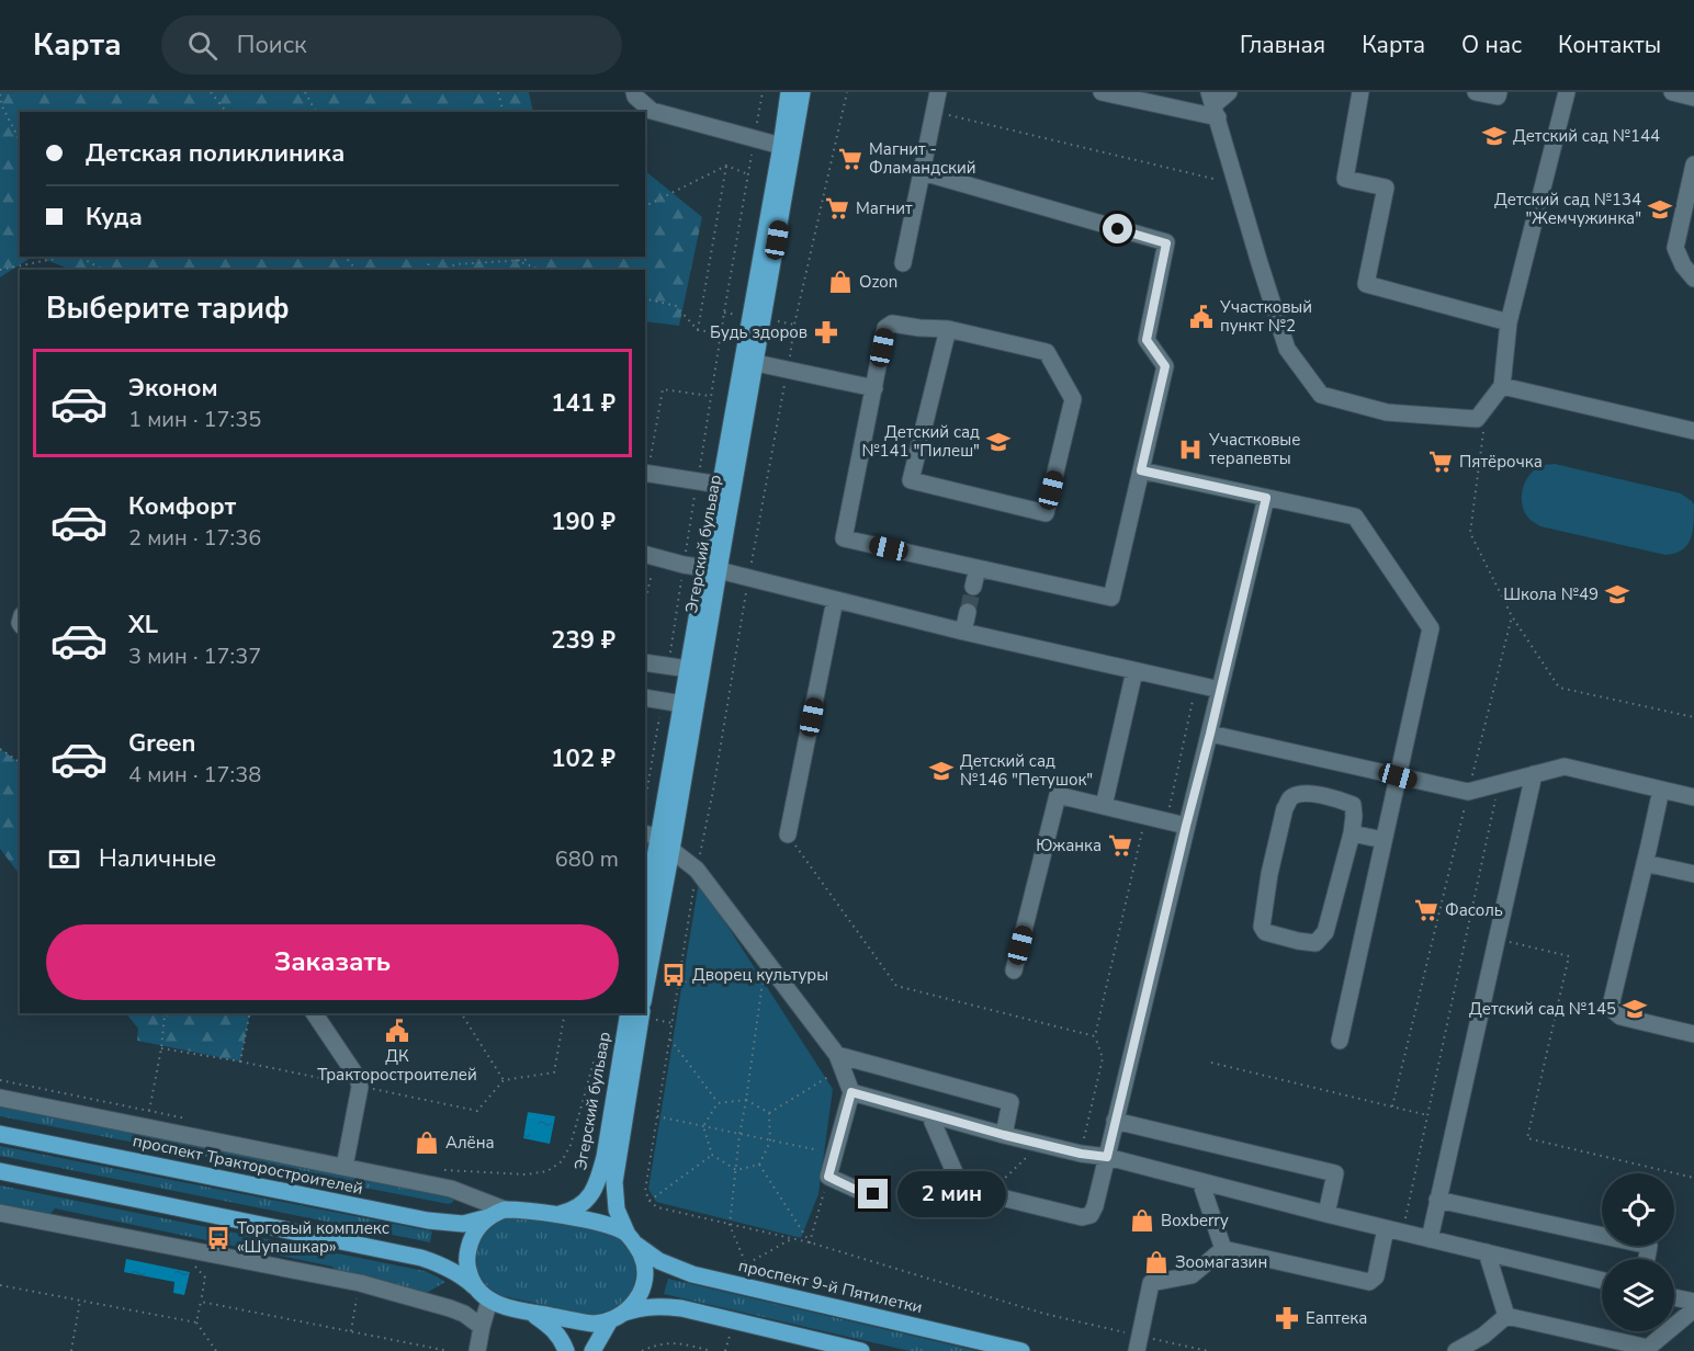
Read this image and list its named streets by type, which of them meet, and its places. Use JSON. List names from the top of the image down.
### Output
{
  "streets": {
    "main road": ["Эгерский бульвар", "проспект Тракторостроителей", "проспект 9-й Пятилетки"]
  },
  "crossings": [
    ["Эгерский бульвар", "проспект Тракторостроителей"],
    ["Эгерский бульвар", "проспект 9-й Пятилетки"],
    ["проспект Тракторостроителей", "проспект 9-й Пятилетки"]
  ],
  "places": {
    "school or university": [
      "Детский сад №144",
      "Детский сад №134 \"Жемчужинка\"",
      "Детский сад №141 \"Пилеш\"",
      "Школа №49",
      "Детский сад №146 \"Петушок\"",
      "Детский сад №145"
    ],
    "supermarket": [
      "Магнит - Фламандский",
      "Магнит",
      "Пятёрочка",
      "Южанка",
      "Фасоль"
    ],
    "shop": [
      "Ozon",
      "Алёна",
      "Boxberry",
      "Зоомагазин"
    ],
    "public building": ["Участковый пункт №2", "ДК Тракторостроителей"],
    "pharmacy": ["Будь здоров", "Еаптека"],
    "hospital": ["Участковые терапевты"],
    "bus stop": ["Дворец культуры", "Торговый комплекс «Шупашкар»"]
  },
  "page": {
    "header": "Карта",
    "search": "Поиск",
    "nav": [
      "Главная",
      "Карта",
      "О нас",
      "Контакты"
    ],
    "banner": ["Детская поликлиника", "Куда"],
    "heading": "Выберите тариф",
    "list": [
      {
        "name": "Эконом",
        "note": "1 мин · 17:35",
        "value": "141 ₽"
      },
      {
        "name": "Комфорт",
        "note": "2 мин · 17:36",
        "value": "190 ₽"
      },
      {
        "name": "XL",
        "note": "3 мин · 17:37",
        "value": "239 ₽"
      },
      {
        "name": "Green",
        "note": "4 мин · 17:38",
        "value": "102 ₽"
      }
    ],
    "pay": ["Наличные", "680 m"],
    "buttons": "Заказать",
    "bubble": "2 мин"
  }
}
